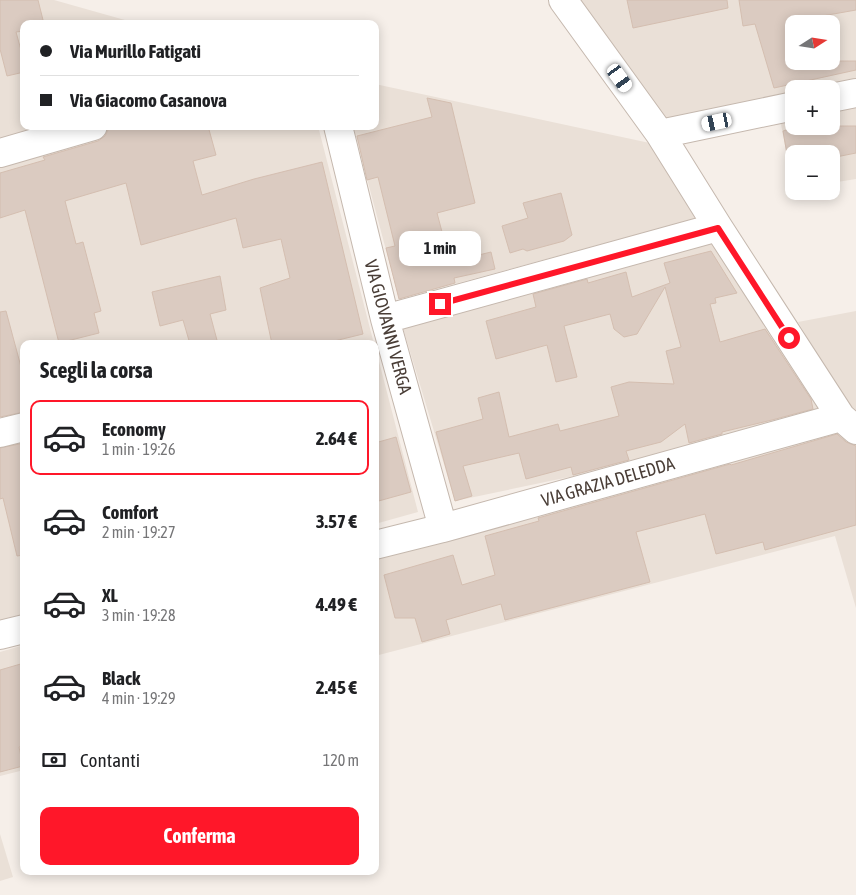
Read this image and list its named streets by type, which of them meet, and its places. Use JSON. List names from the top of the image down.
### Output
{
  "streets": {
    "street": ["VIA GIOVANNI VERGA", "VIA GRAZIA DELEDDA"]
  },
  "crossings": [
    ["VIA GIOVANNI VERGA", "VIA GRAZIA DELEDDA"]
  ],
  "north": "right",
  "page": {
    "map_buttons": ["+", "−"],
    "banner": ["Via Murillo Fatigati", "Via Giacomo Casanova"],
    "bubble": "1 min",
    "heading": "Scegli la corsa",
    "list": [
      {
        "name": "Economy",
        "note": "1 min · 19:26",
        "value": "2.64 €"
      },
      {
        "name": "Comfort",
        "note": "2 min · 19:27",
        "value": "3.57 €"
      },
      {
        "name": "XL",
        "note": "3 min · 19:28",
        "value": "4.49 €"
      },
      {
        "name": "Black",
        "note": "4 min · 19:29",
        "value": "2.45 €"
      }
    ],
    "pay": ["Contanti", "120 m"],
    "buttons": "Conferma"
  }
}
